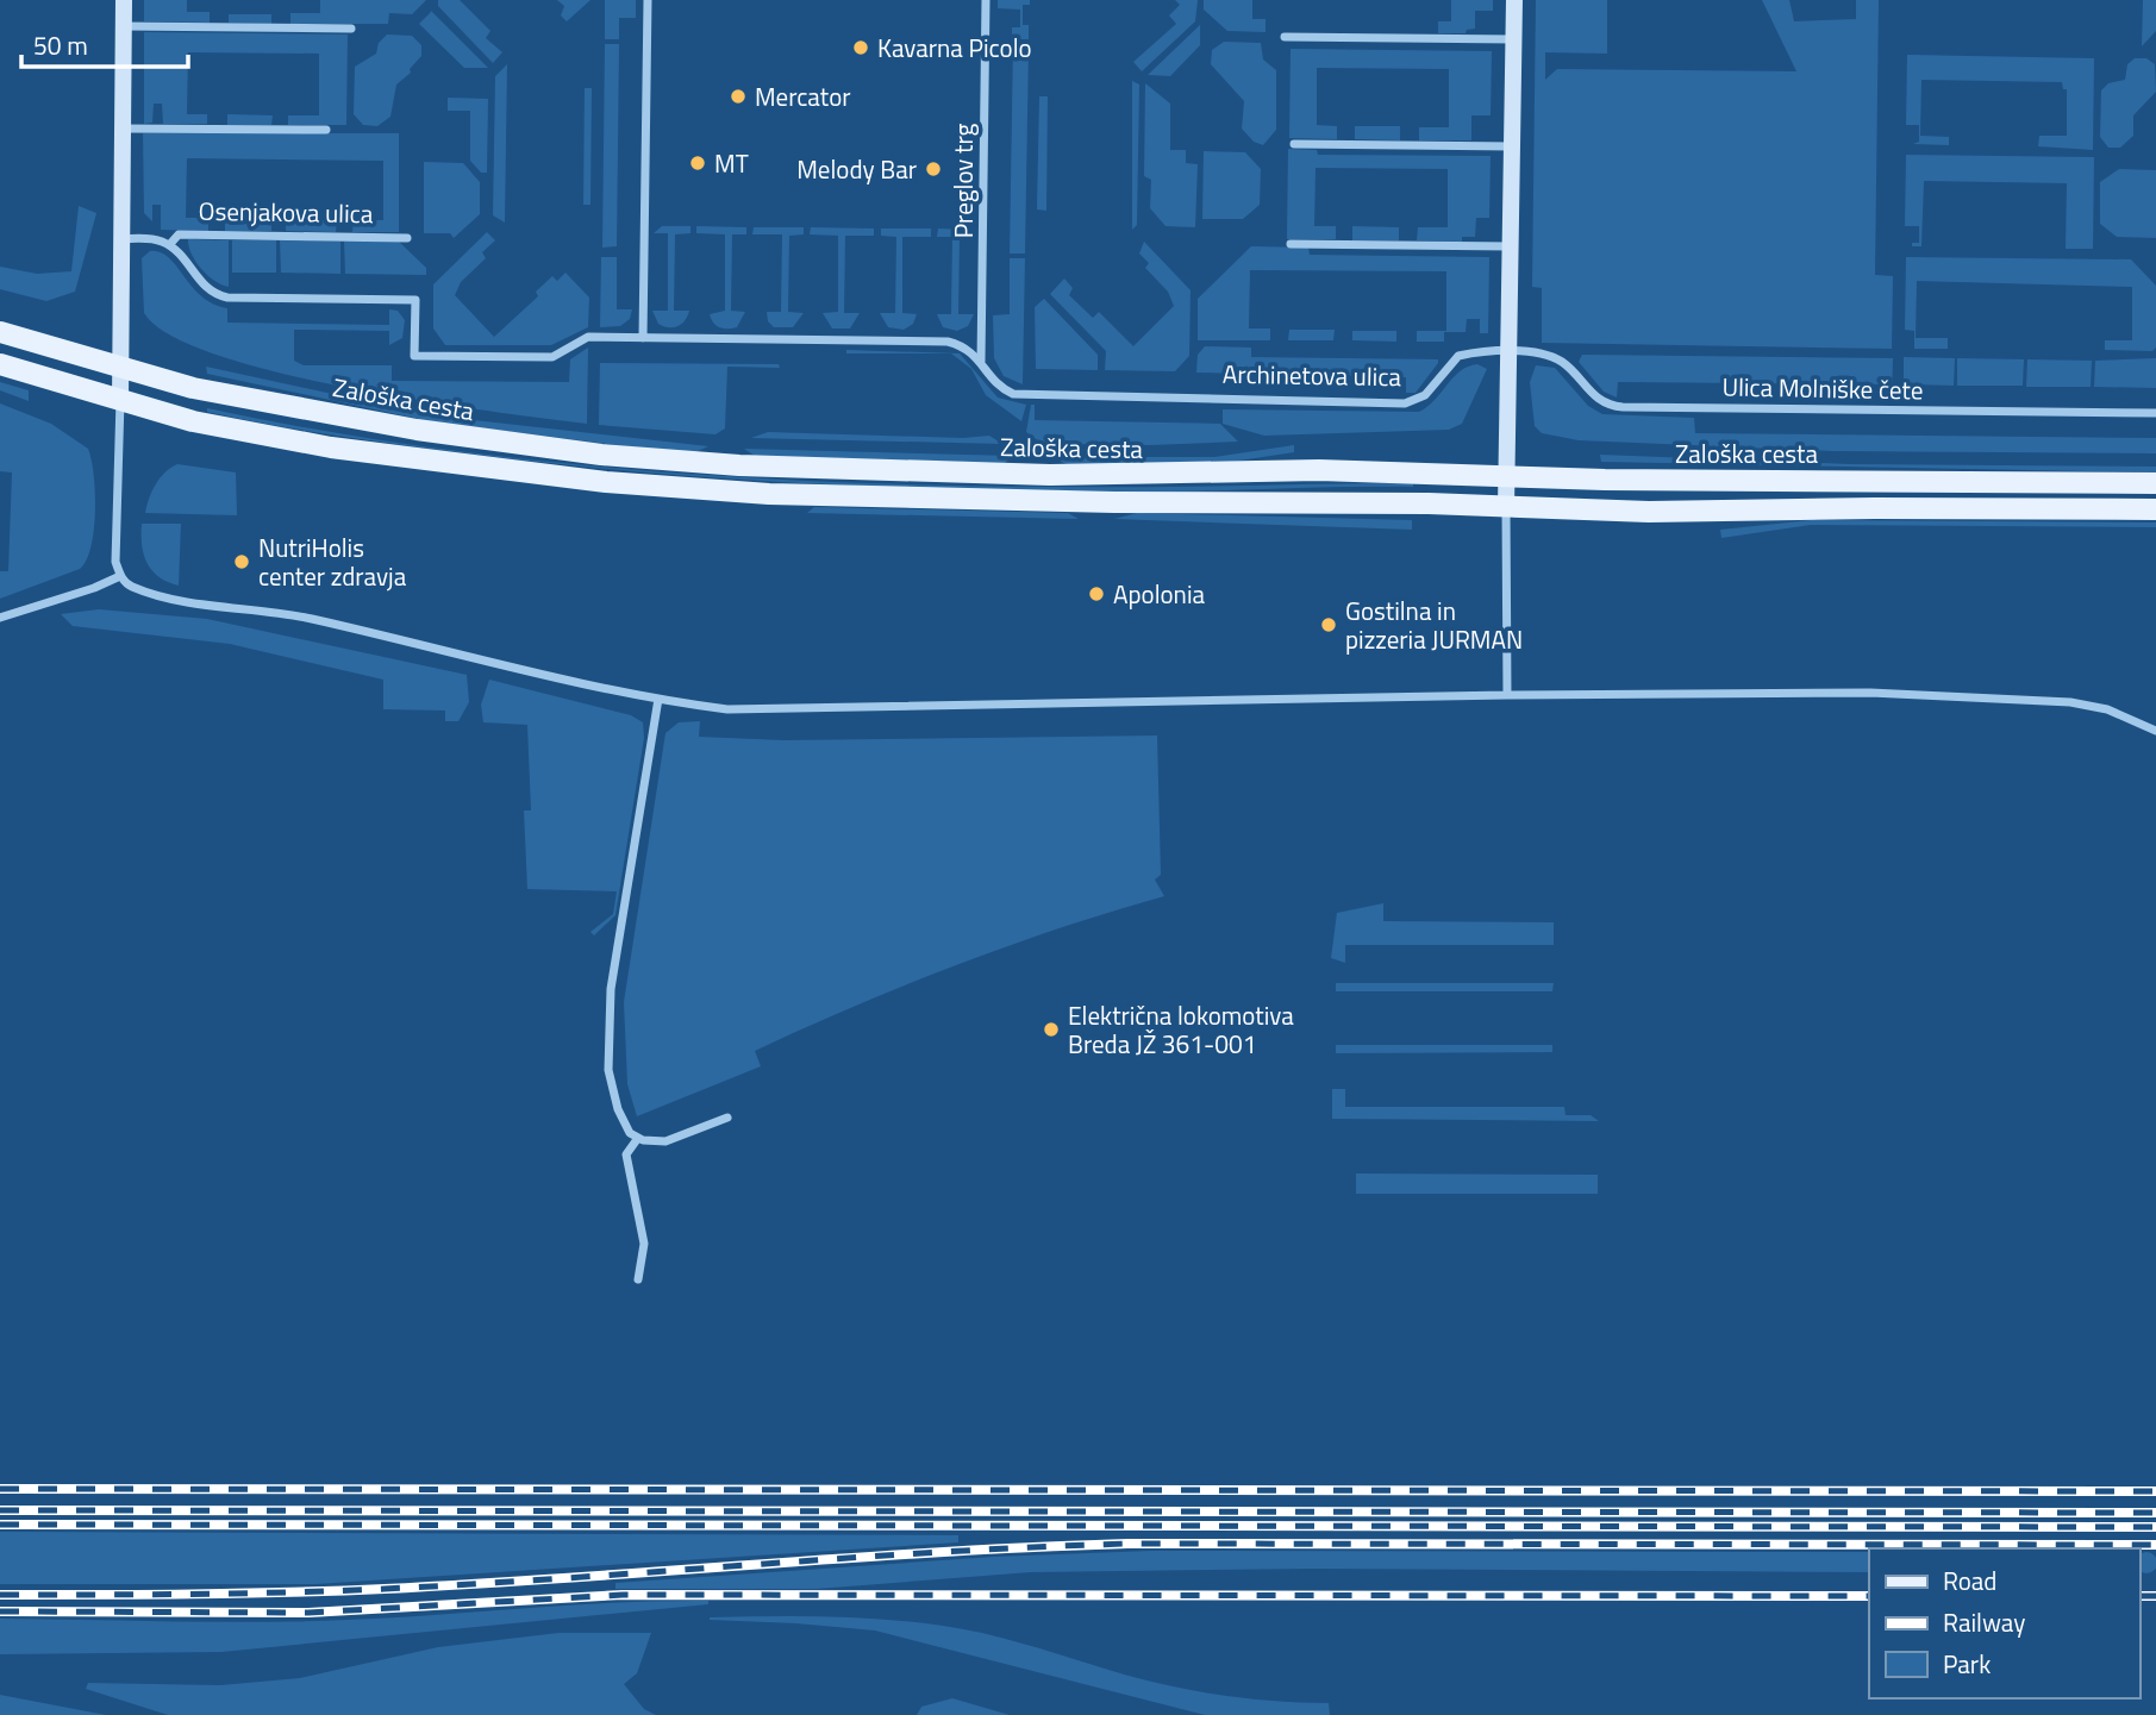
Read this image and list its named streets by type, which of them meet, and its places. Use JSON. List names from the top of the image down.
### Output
{
  "streets": {
    "main road": ["Zaloška cesta"],
    "street": [
      "Preglov trg",
      "Osenjakova ulica",
      "Archinetova ulica",
      "Ulica Molniške čete"
    ]
  },
  "crossings": [
    ["Preglov trg", "Archinetova ulica"],
    ["Archinetova ulica", "Ulica Molniške čete"]
  ],
  "places": [
    "Kavarna Picolo",
    "Mercator",
    "MT",
    "Melody Bar",
    "NutriHolis center zdravja",
    "Apolonia",
    "Gostilna in pizzeria JURMAN",
    "Električna lokomotiva Breda JŽ 361-001"
  ],
  "legend": ["Road", "Railway", "Park"],
  "scale_bar": "50 m"
}
